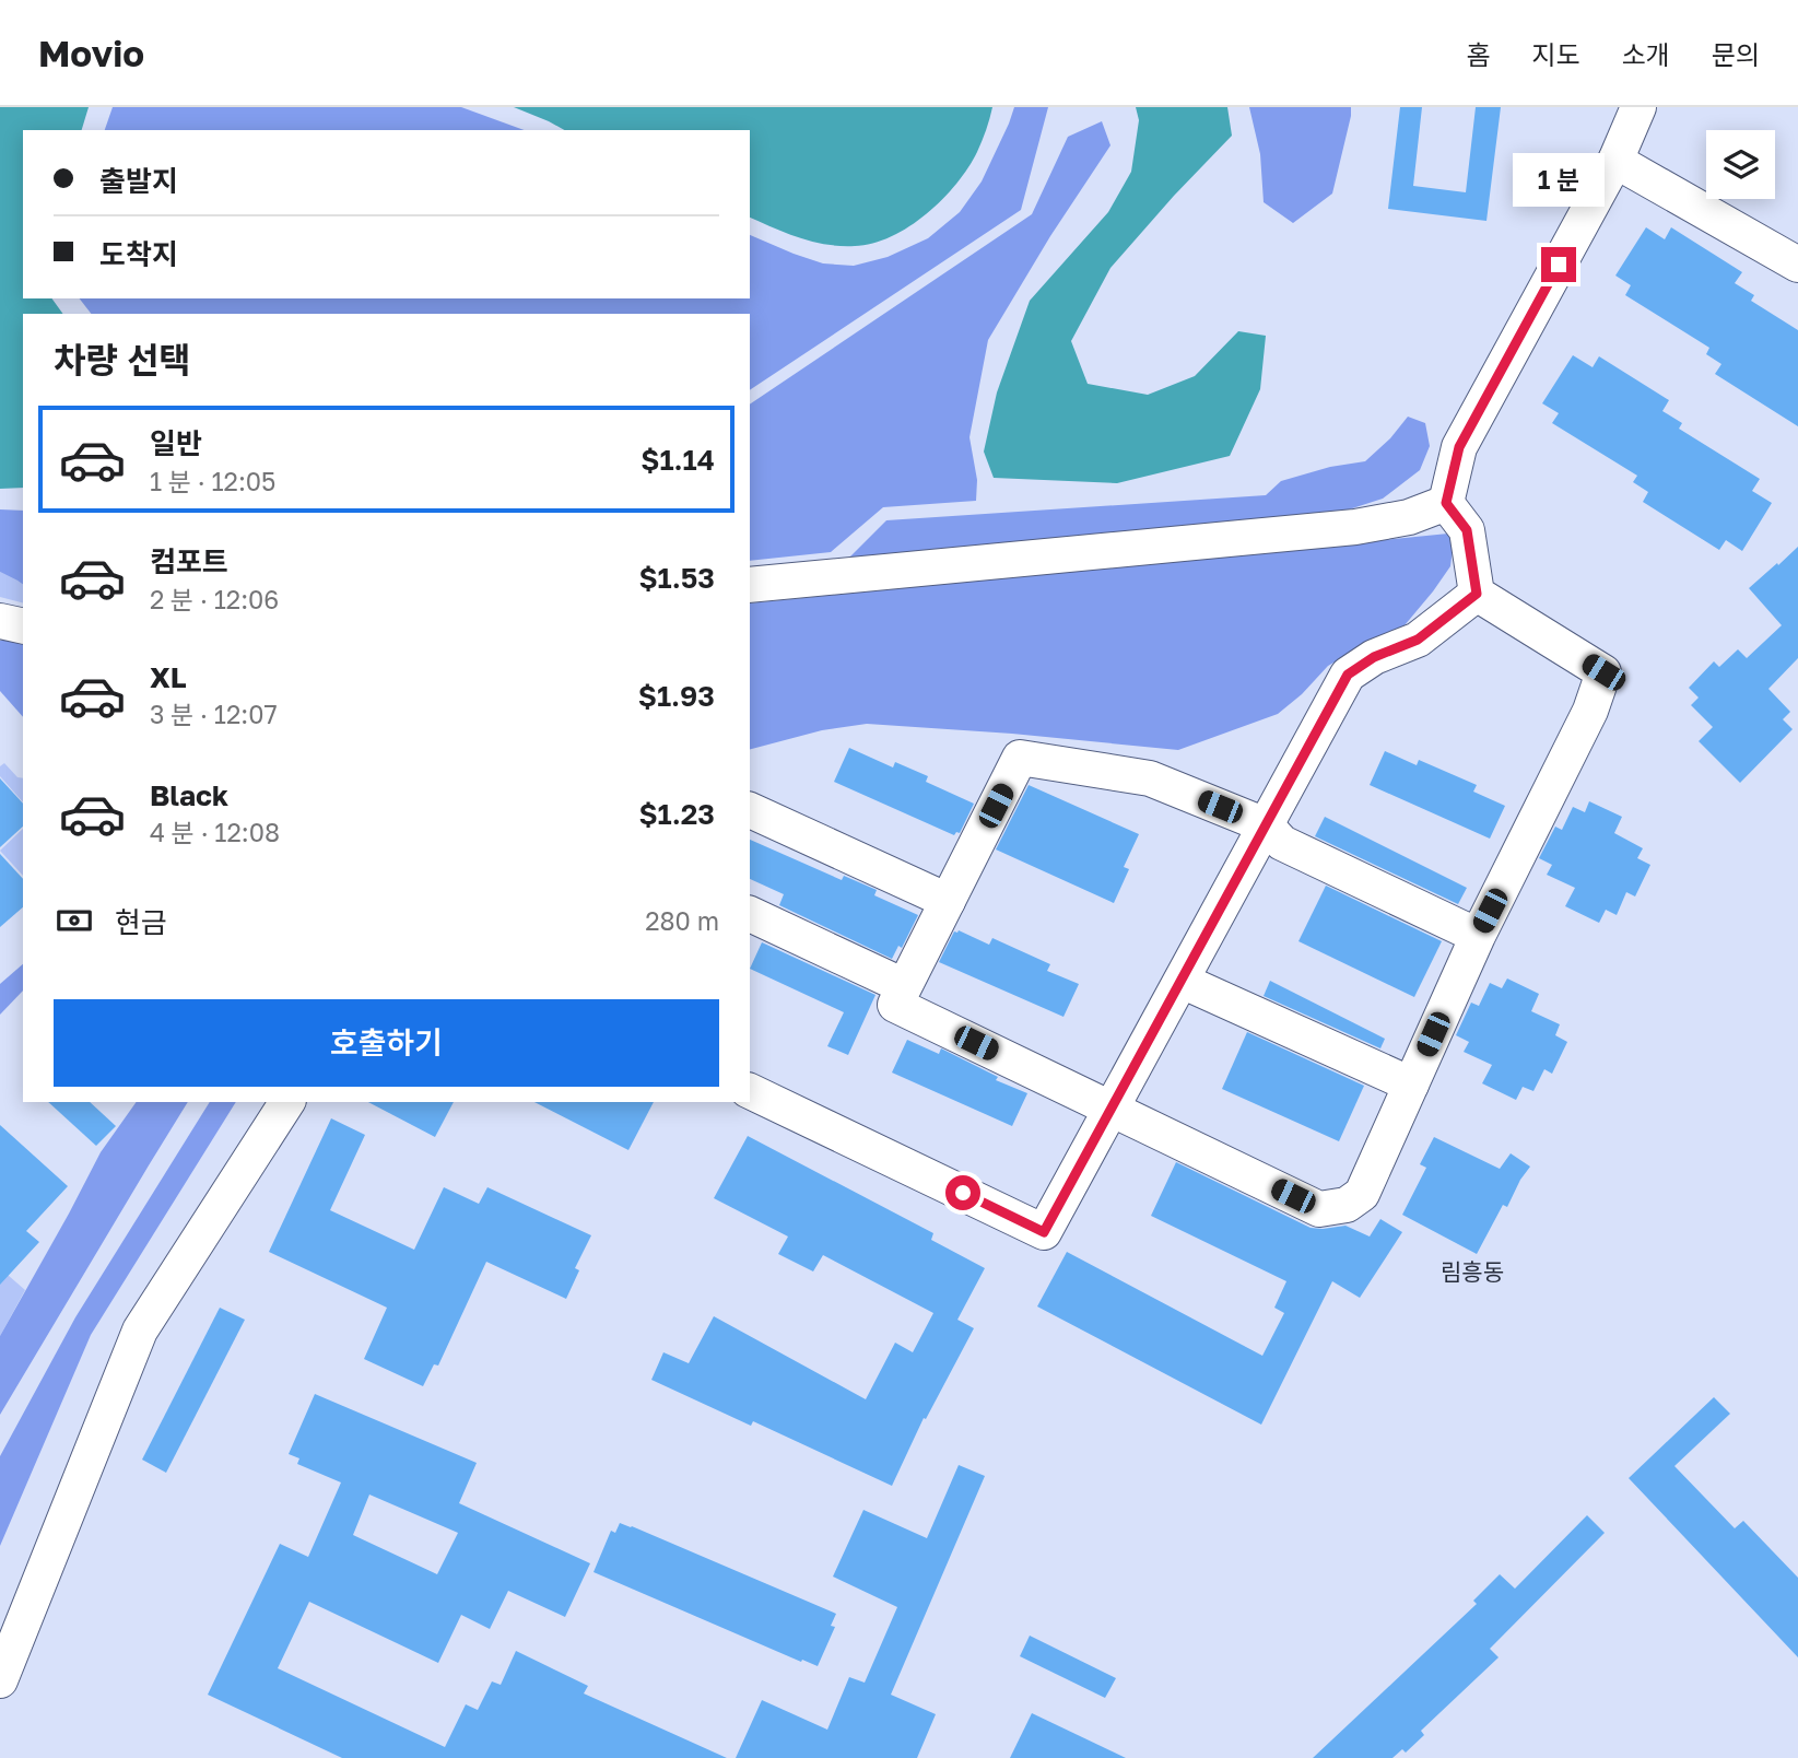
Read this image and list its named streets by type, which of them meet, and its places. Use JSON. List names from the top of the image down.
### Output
{
  "districts": ["림흥동"],
  "page": {
    "header": "Movio",
    "nav": [
      "홈",
      "지도",
      "소개",
      "문의"
    ],
    "banner": ["출발지", "도착지"],
    "bubble": "1 분",
    "heading": "차량 선택",
    "list": [
      {
        "name": "일반",
        "note": "1 분 · 12:05",
        "value": "$1.14"
      },
      {
        "name": "컴포트",
        "note": "2 분 · 12:06",
        "value": "$1.53"
      },
      {
        "name": "XL",
        "note": "3 분 · 12:07",
        "value": "$1.93"
      },
      {
        "name": "Black",
        "note": "4 분 · 12:08",
        "value": "$1.23"
      }
    ],
    "pay": ["현금", "280 m"],
    "buttons": "호출하기"
  }
}
